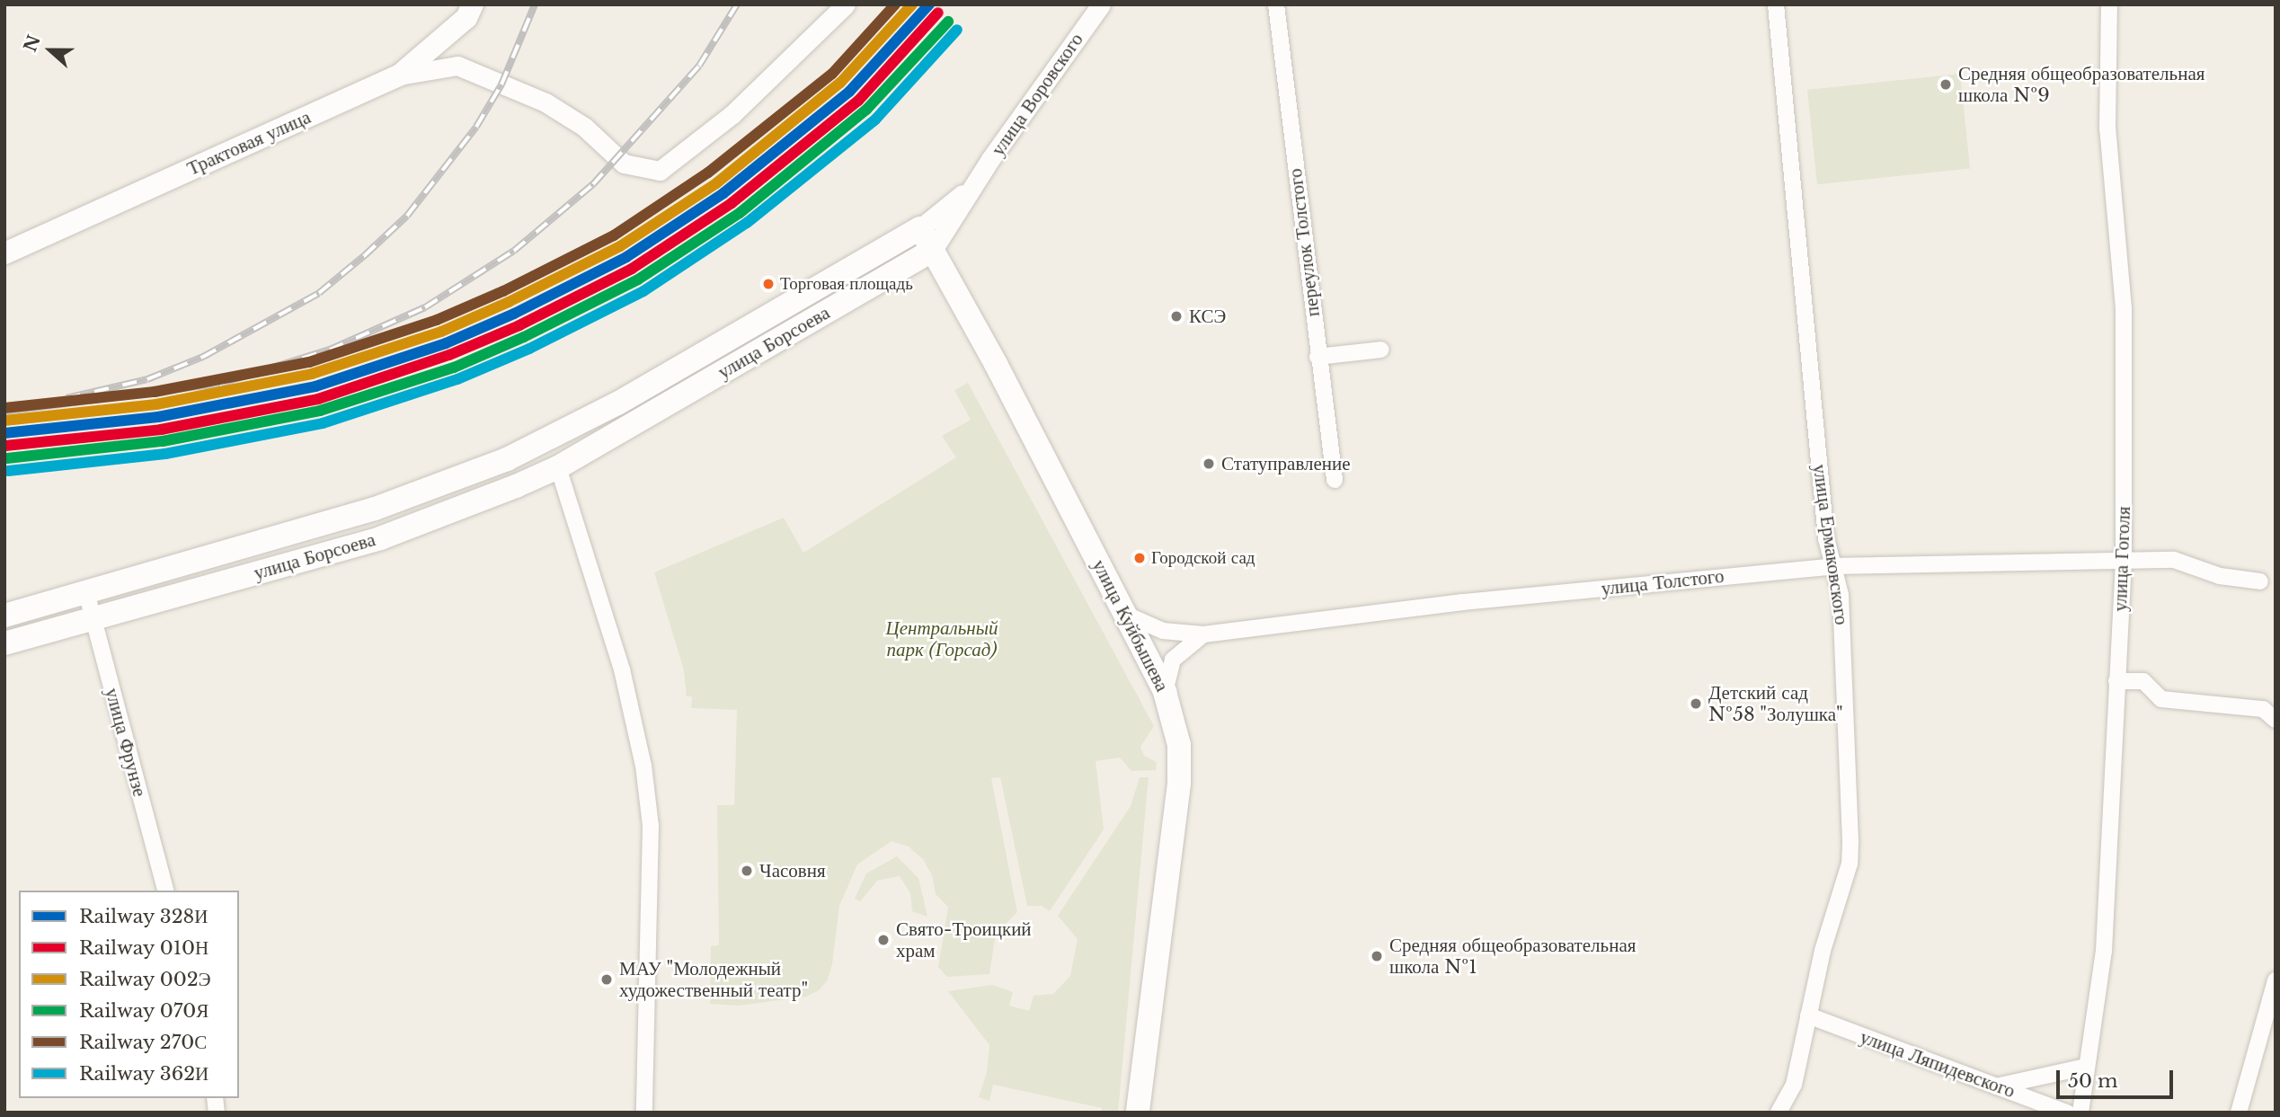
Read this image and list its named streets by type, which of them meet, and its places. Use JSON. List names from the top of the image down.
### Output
{
  "streets": {
    "main road": ["Трактовая улица", "улица Борсоева", "улица Куйбышева"],
    "street": [
      "улица Воровского",
      "переулок Толстого",
      "улица Ермаковского",
      "улица Гоголя",
      "улица Толстого",
      "улица Фрунзе",
      "улица Ляпидевского"
    ]
  },
  "crossings": [
    ["улица Борсоева", "улица Куйбышева"],
    ["улица Борсоева", "улица Фрунзе"],
    ["улица Ермаковского", "улица Толстого"],
    ["улица Ермаковского", "улица Ляпидевского"],
    ["улица Гоголя", "улица Толстого"],
    ["улица Толстого", "улица Куйбышева"]
  ],
  "parks": ["Центральный парк (Горсад)"],
  "places": [
    "Средняя общеобразовательная школа №9",
    "Торговая площадь",
    "КСЭ",
    "Статуправление",
    "Городской сад",
    "Детский сад №58 \"Золушка\"",
    "Часовня",
    "Свято-Троицкий храм",
    "Средняя общеобразовательная школа №1",
    "МАУ \"Молодежный художественный театр\""
  ],
  "lines": [
    "rail line 328И",
    "rail line 002Э",
    "rail line 270С",
    "rail line 010Н",
    "rail line 070Я",
    "rail line 362И"
  ],
  "legend": [
    "Railway 328И",
    "Railway 010Н",
    "Railway 002Э",
    "Railway 070Я",
    "Railway 270С",
    "Railway 362И"
  ],
  "scale_bar": "50 m",
  "north": "left"
}
